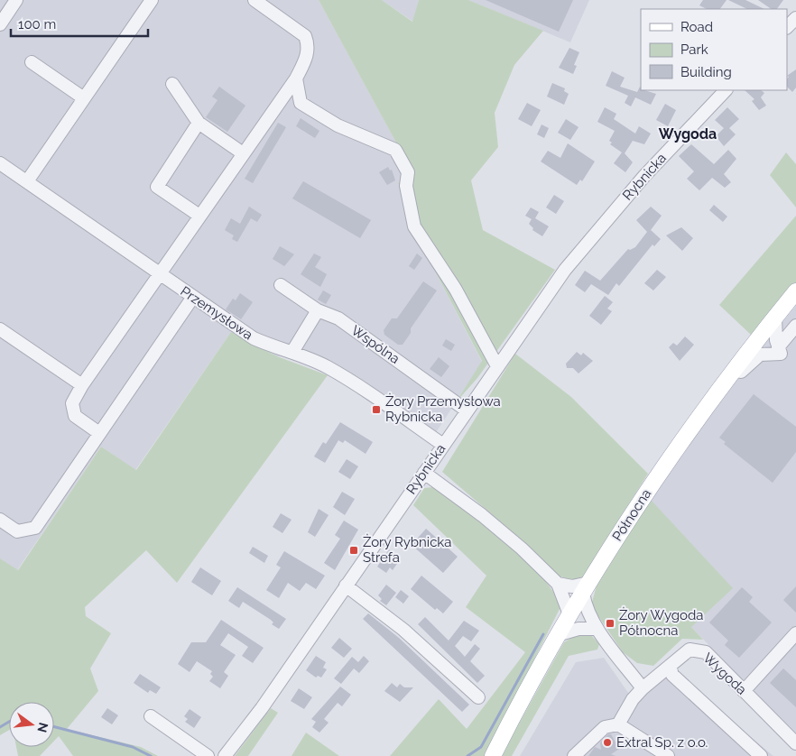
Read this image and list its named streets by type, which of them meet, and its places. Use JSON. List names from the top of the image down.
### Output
{
  "streets": {
    "main road": ["Północna"],
    "street": [
      "Rybnicka",
      "Przemysłowa",
      "Wspólna",
      "Wygoda"
    ]
  },
  "crossings": [
    ["Rybnicka", "Przemysłowa"],
    ["Rybnicka", "Wspólna"]
  ],
  "districts": ["Wygoda"],
  "places": {
    "transit": ["Żory Przemysłowa Rybnicka", "Żory Rybnicka Strefa", "Żory Wygoda Północna"],
    "other": ["Extral Sp. z o.o."]
  },
  "legend": ["Road", "Park", "Building"],
  "scale_bar": "100 m",
  "north": "right"
}
